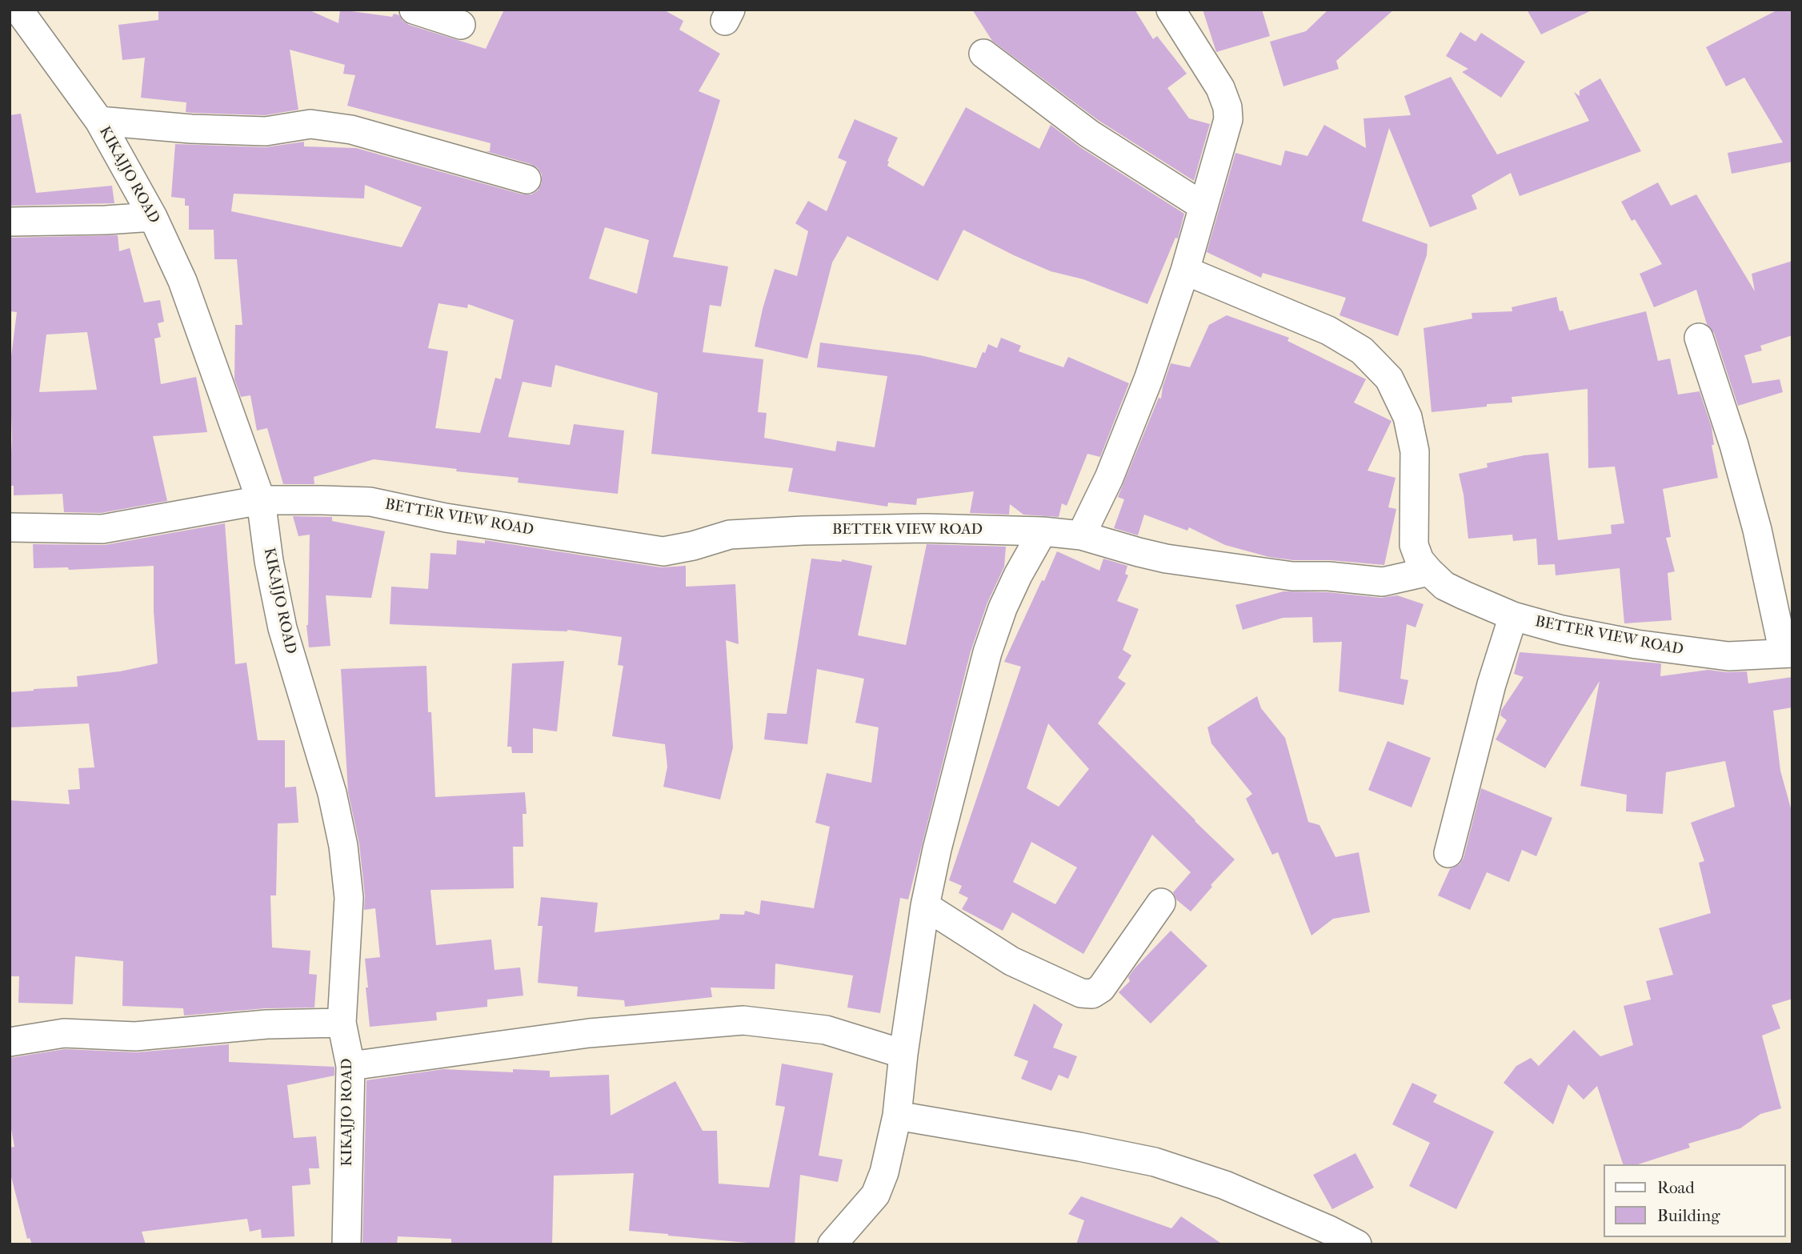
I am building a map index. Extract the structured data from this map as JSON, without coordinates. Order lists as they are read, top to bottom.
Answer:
{
  "streets": {
    "street": ["KIKAJJO ROAD", "BETTER VIEW ROAD"]
  },
  "crossings": [
    ["KIKAJJO ROAD", "BETTER VIEW ROAD"]
  ],
  "legend": ["Road", "Building"]
}
